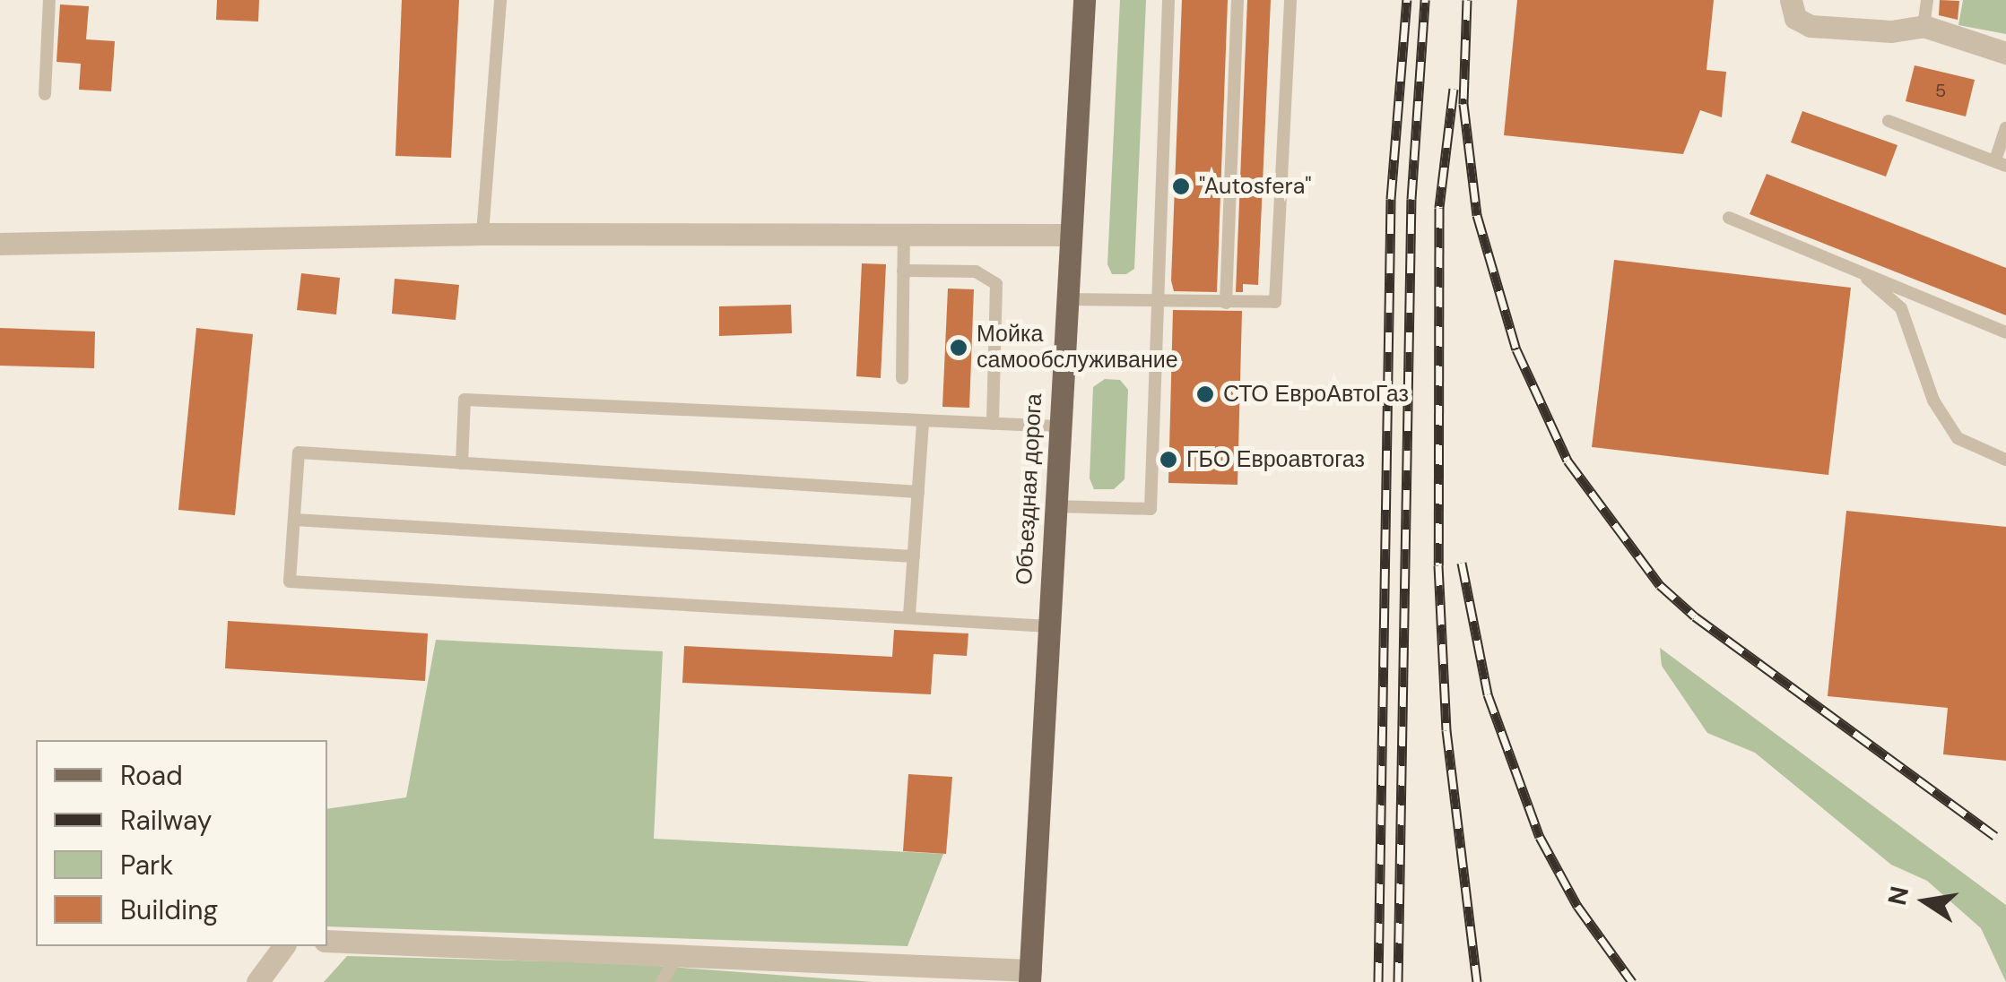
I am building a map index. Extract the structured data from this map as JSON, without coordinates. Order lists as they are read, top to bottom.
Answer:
{
  "streets": {
    "main road": ["Объездная дорога"]
  },
  "places": [
    "\"Autosfera\"",
    "Мойка самообслуживание",
    "СТО ЕвроАвтоГаз",
    "ГБО Евроавтогаз"
  ],
  "house_numbers": ["5"],
  "legend": [
    "Road",
    "Railway",
    "Park",
    "Building"
  ],
  "north": "left"
}
